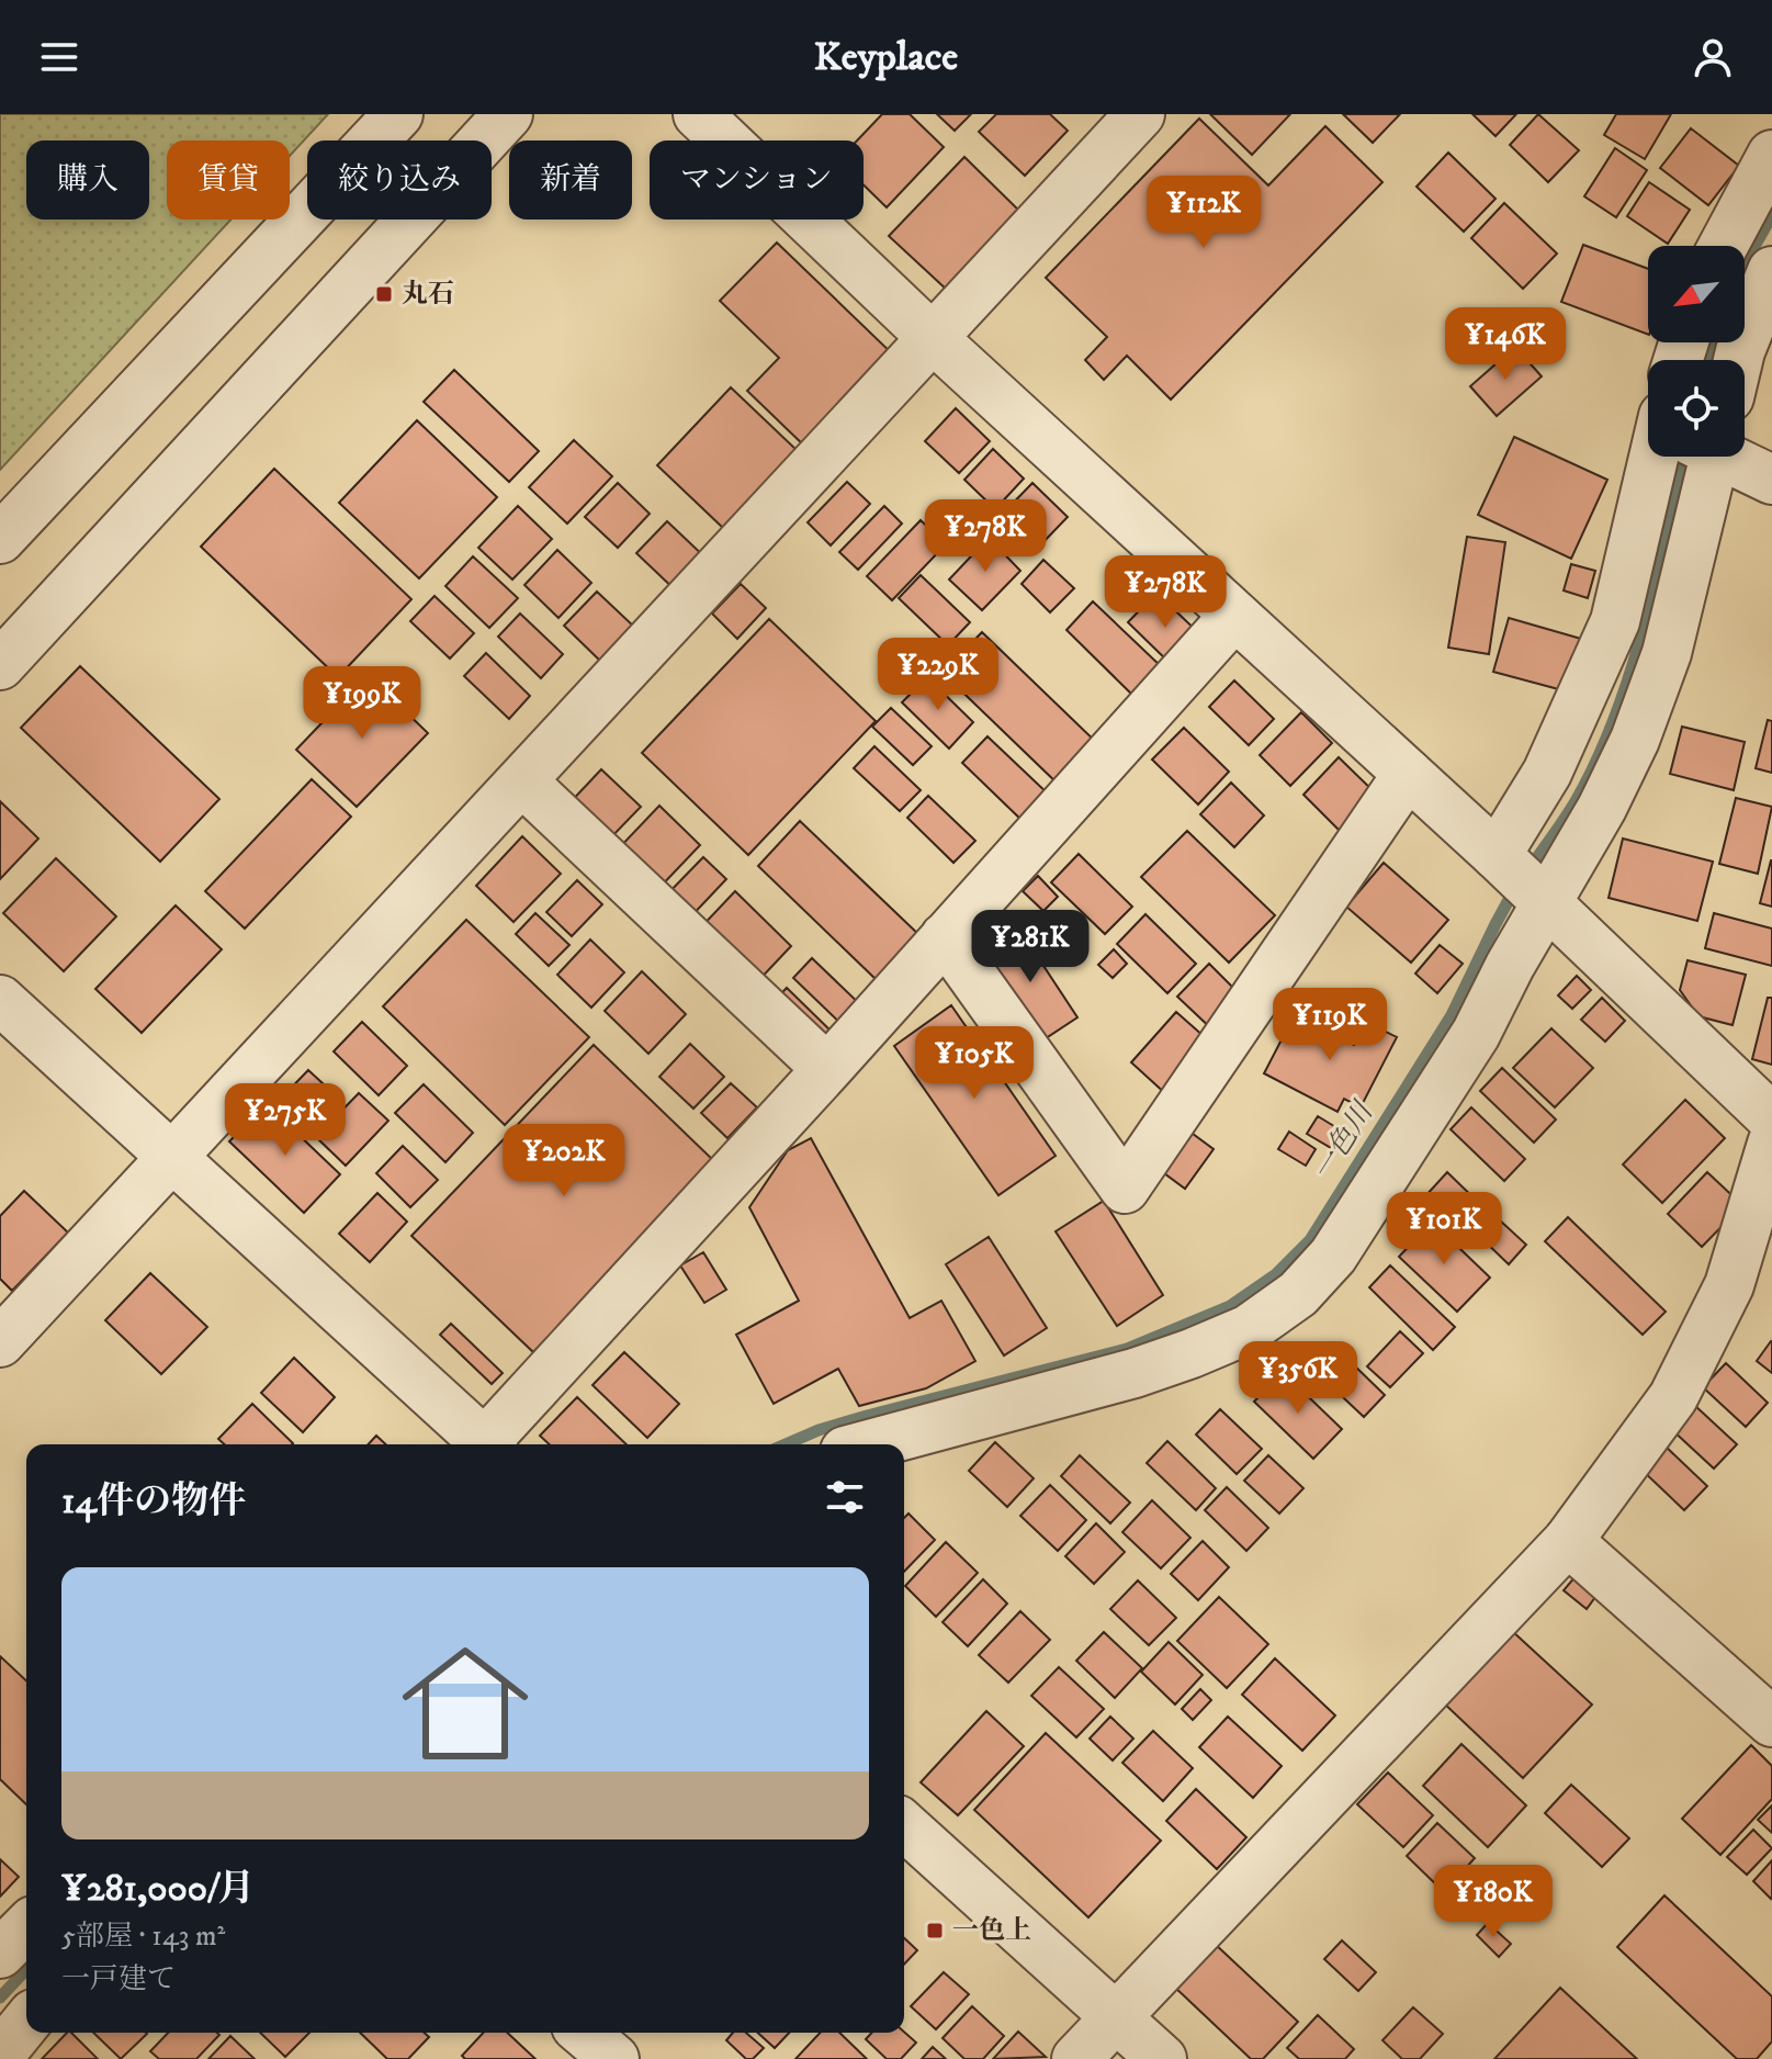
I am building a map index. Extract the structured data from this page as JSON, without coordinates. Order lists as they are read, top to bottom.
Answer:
{
  "water": ["一色川"],
  "places": {
    "transit": ["丸石", "一色上"]
  },
  "north": "bottom left",
  "page": {
    "header": "Keyplace",
    "chip": [
      "購入",
      "賃貸",
      "絞り込み",
      "新着",
      "マンション"
    ],
    "price": [
      "¥112K",
      "¥146K",
      "¥278K",
      "¥278K",
      "¥229K",
      "¥199K",
      "¥281K",
      "¥119K",
      "¥105K",
      "¥275K",
      "¥202K",
      "¥101K",
      "¥356K",
      "¥180K"
    ],
    "heading": "14件の物件",
    "list": [
      {
        "name": "¥281,000/月",
        "note": "5部屋 · 143 m² · 一戸建て"
      }
    ]
  }
}
